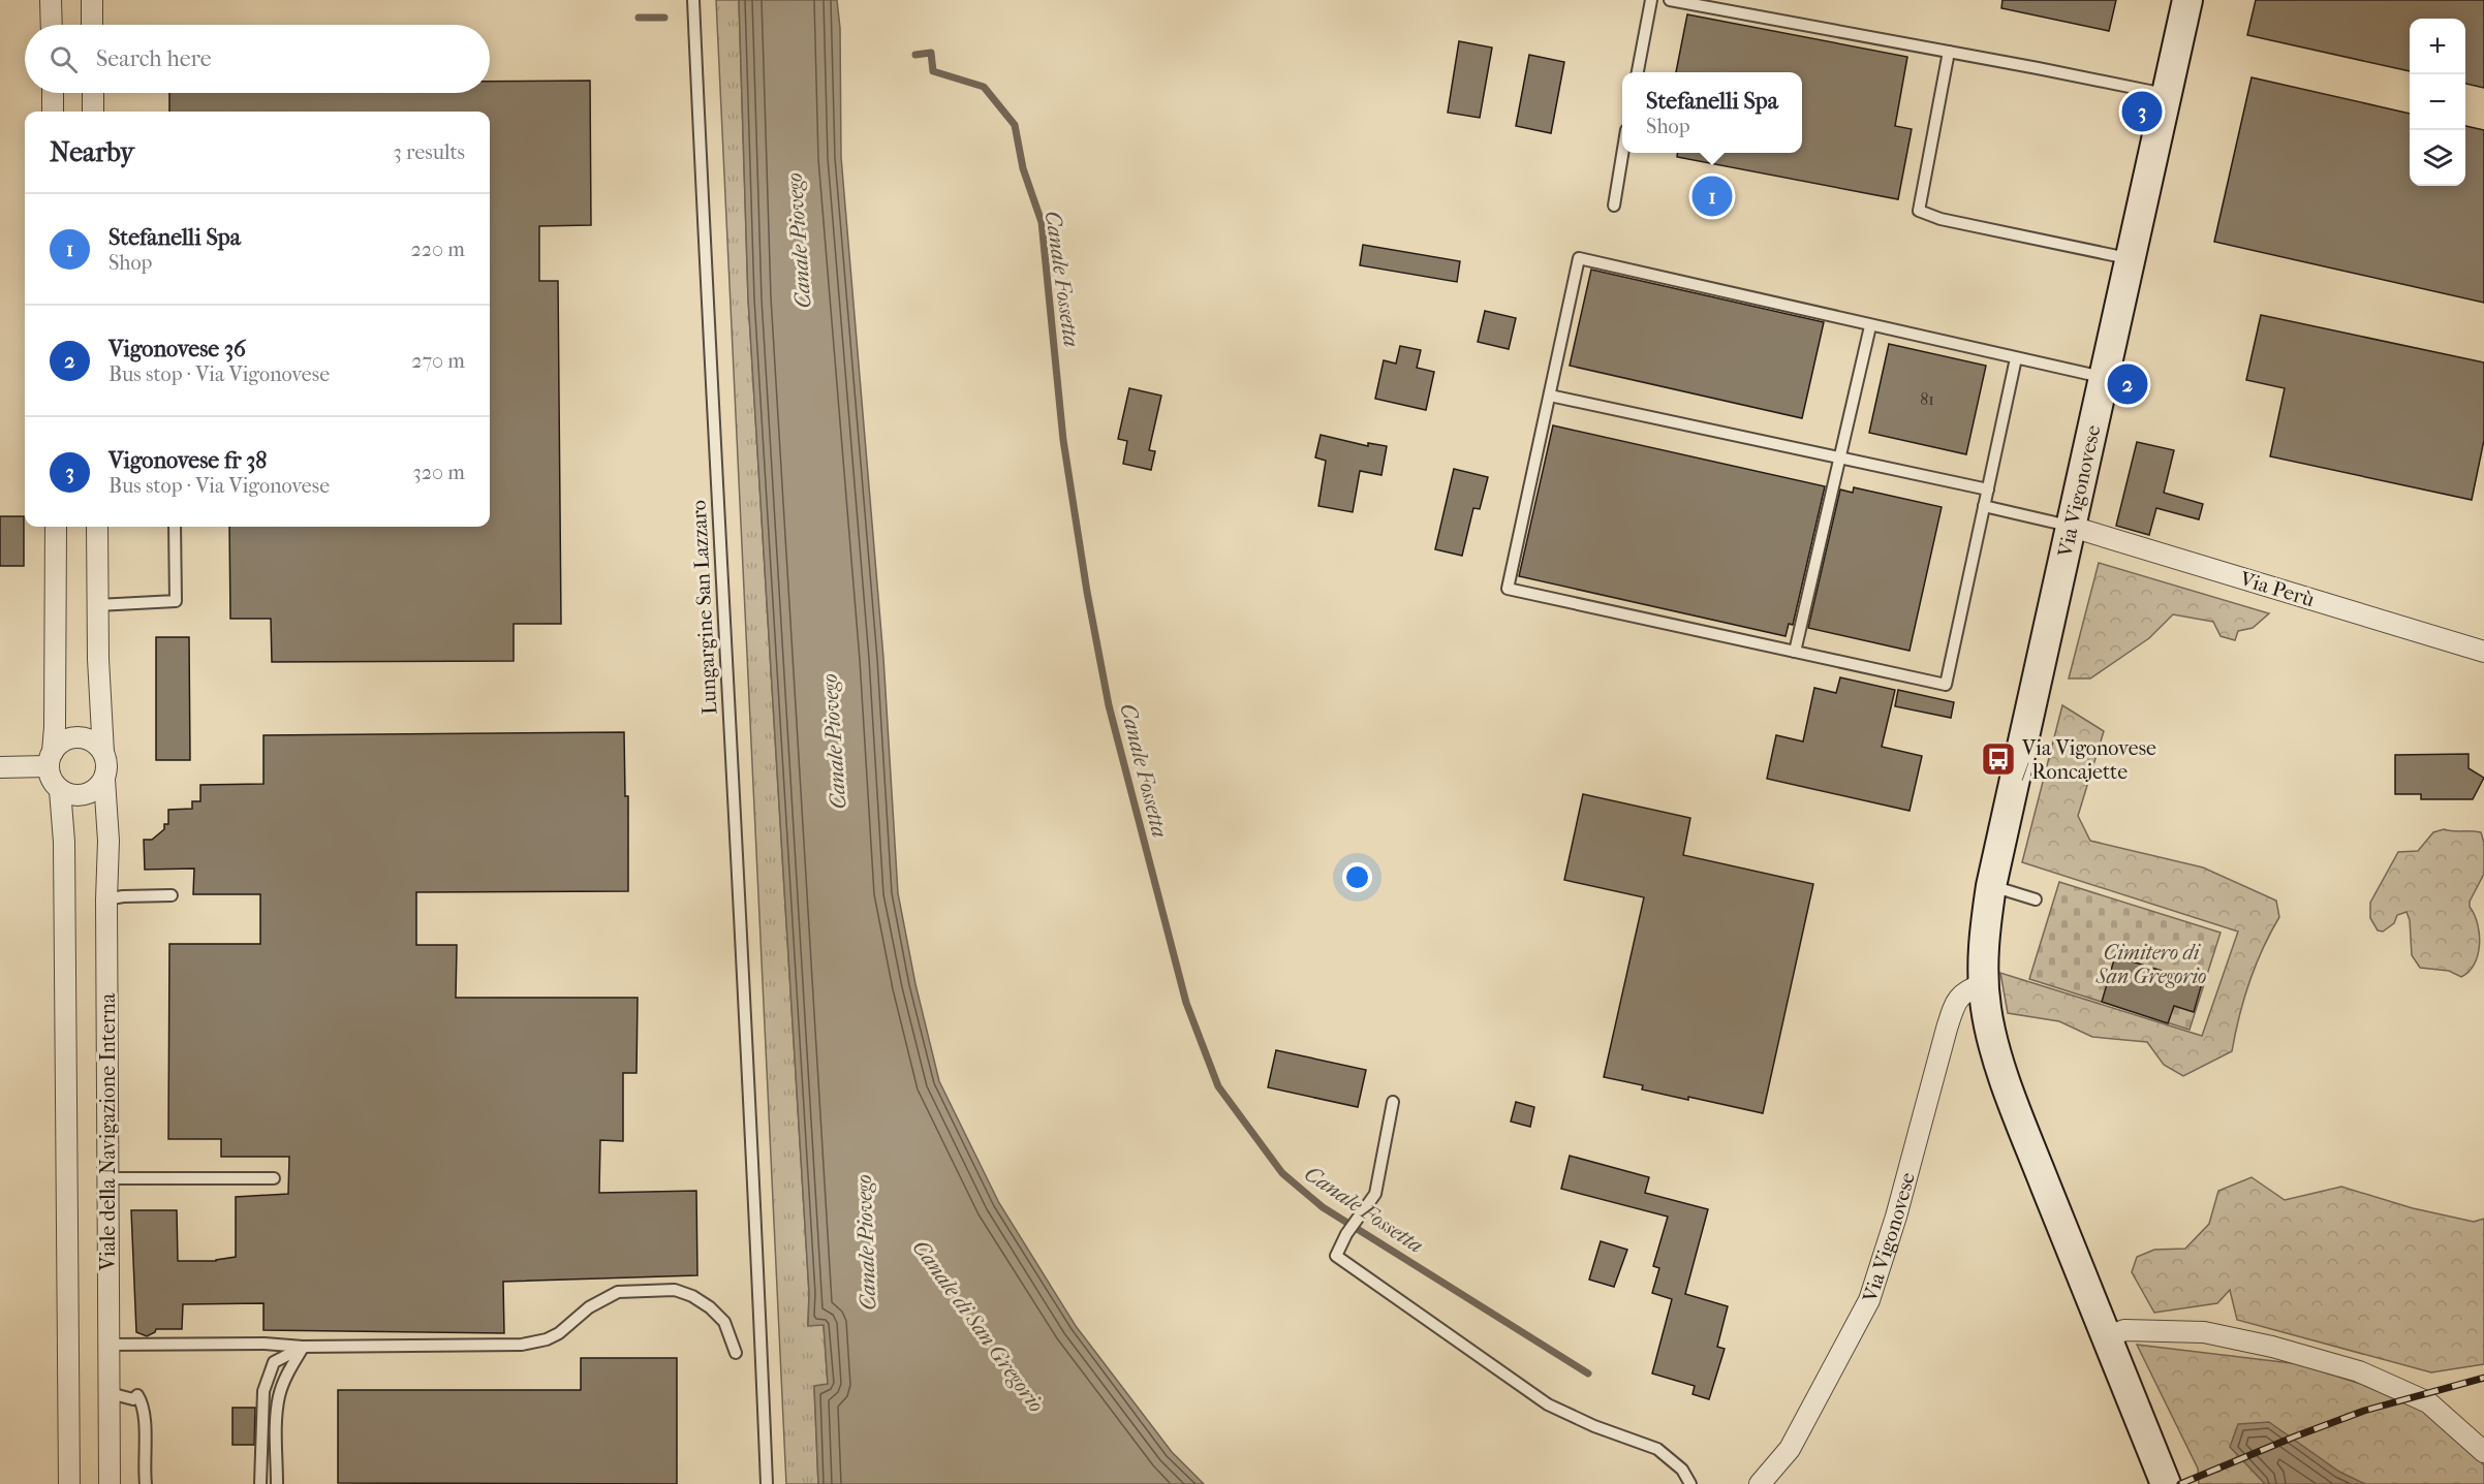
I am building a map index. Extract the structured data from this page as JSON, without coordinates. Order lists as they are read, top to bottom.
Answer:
{
  "streets": {
    "main road": ["Via Vigonovese"],
    "street": ["Via Perù", "Viale della Navigazione Interna"],
    "lane": ["Lungargine San Lazzaro"]
  },
  "crossings": [
    ["Via Vigonovese", "Via Perù"]
  ],
  "water": ["Canale Piovego", "Canale Fossetta", "Canale di San Gregorio"],
  "parks": ["Cimitero di San Gregorio"],
  "places": {
    "bus stop": ["Via Vigonovese / Roncajette"]
  },
  "house_numbers": ["81"],
  "page": {
    "map_buttons": ["+", "−"],
    "search": "Search here",
    "popup": ["Stefanelli Spa", "Shop"],
    "pins": ["3", "1", "2"],
    "heading": ["Nearby", "3 results"],
    "list": [
      {
        "mark": "1",
        "name": "Stefanelli Spa",
        "note": "Shop",
        "value": "220 m"
      },
      {
        "mark": "2",
        "name": "Vigonovese 36",
        "note": "Bus stop · Via Vigonovese",
        "value": "270 m"
      },
      {
        "mark": "3",
        "name": "Vigonovese fr 38",
        "note": "Bus stop · Via Vigonovese",
        "value": "320 m"
      }
    ]
  }
}
